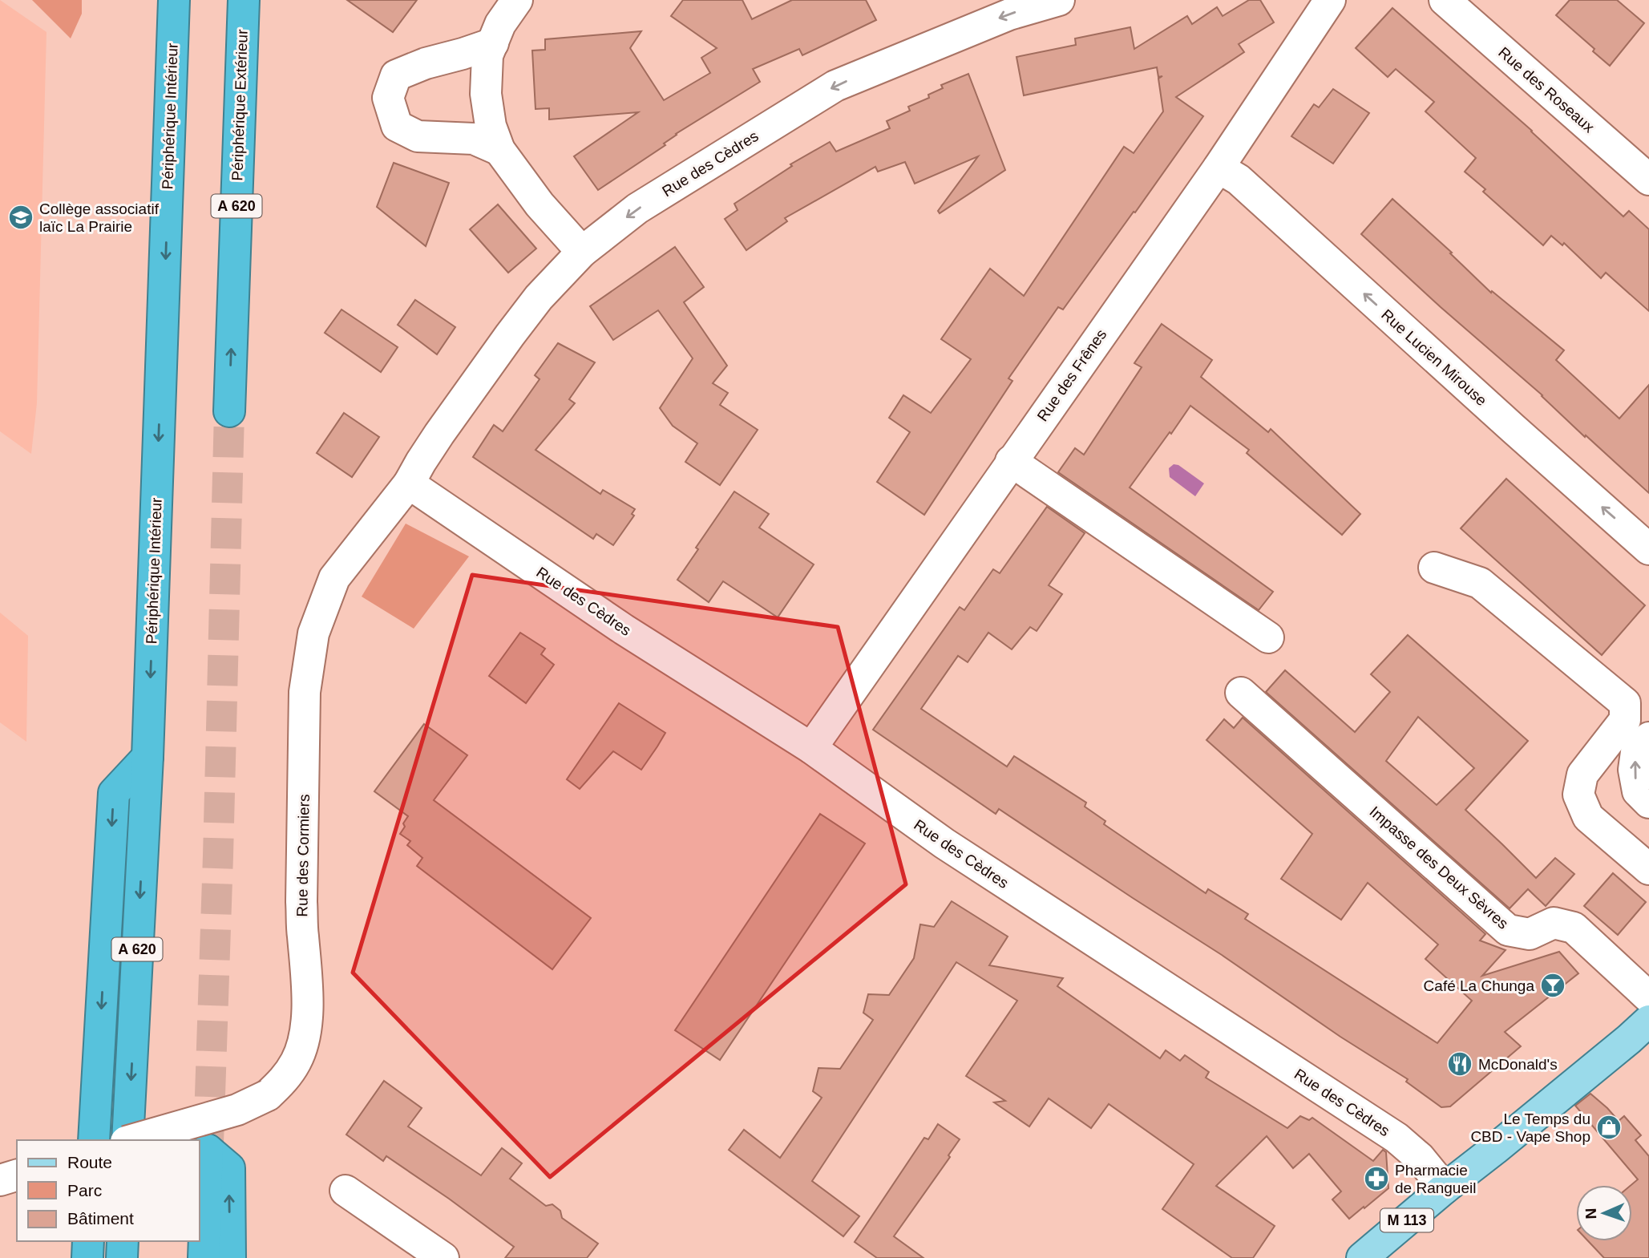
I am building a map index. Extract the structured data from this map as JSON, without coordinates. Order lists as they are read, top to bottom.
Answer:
{
  "streets": {
    "highway": ["Périphérique Extérieur", "Périphérique Intérieur", "A 620"],
    "main road": ["M 113"],
    "street": [
      "Rue des Roseaux",
      "Rue des Cèdres",
      "Rue Lucien Mirouse",
      "Rue des Frênes",
      "Rue des Cormiers",
      "Impasse des Deux Sèvres"
    ]
  },
  "crossings": [
    ["Rue des Cèdres", "Rue des Frênes"],
    ["Rue des Cèdres", "Rue des Cormiers"],
    ["Rue des Cèdres", "M 113"],
    ["Rue Lucien Mirouse", "Rue des Frênes"]
  ],
  "one_way": ["Périphérique Extérieur", "Rue Lucien Mirouse"],
  "places": {
    "school or university": ["Collège associatif laïc La Prairie"],
    "bar": ["Café La Chunga"],
    "restaurant": ["McDonald's"],
    "shop": ["Le Temps du CBD - Vape Shop"],
    "pharmacy": ["Pharmacie de Rangueil"]
  },
  "legend": ["Route", "Parc", "Bâtiment"],
  "north": "left"
}
